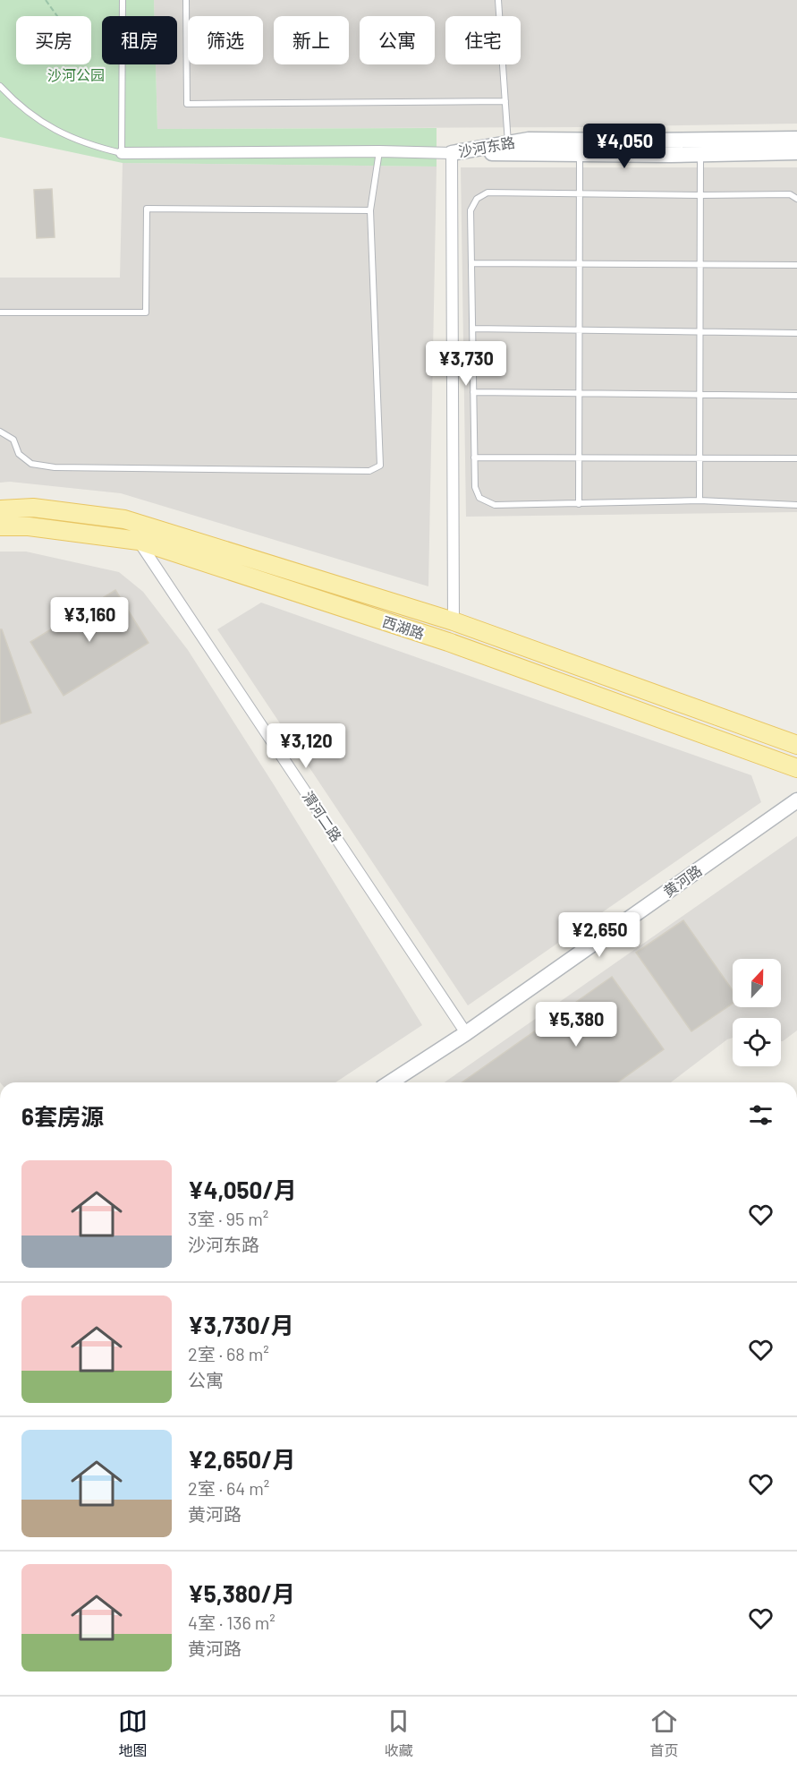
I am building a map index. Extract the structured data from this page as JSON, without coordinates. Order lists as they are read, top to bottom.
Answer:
{
  "streets": {
    "main road": ["沙河东路", "西湖路", "黄河路"],
    "street": ["渭河二路"]
  },
  "crossings": [
    ["西湖路", "渭河二路"],
    ["渭河二路", "黄河路"]
  ],
  "parks": ["沙河公园"],
  "north": "top",
  "page": {
    "chip": [
      "买房",
      "租房",
      "筛选",
      "新上",
      "公寓",
      "住宅"
    ],
    "price": [
      "¥4,050",
      "¥3,730",
      "¥3,160",
      "¥3,120",
      "¥2,650",
      "¥5,380"
    ],
    "heading": "6套房源",
    "list": [
      {
        "name": "¥4,050/月",
        "note": "3室 · 95 m² · 沙河东路"
      },
      {
        "name": "¥3,730/月",
        "note": "2室 · 68 m² · 公寓"
      },
      {
        "name": "¥2,650/月",
        "note": "2室 · 64 m² · 黄河路"
      },
      {
        "name": "¥5,380/月",
        "note": "4室 · 136 m² · 黄河路"
      }
    ],
    "tabs": ["地图", "收藏", "首页"]
  }
}
